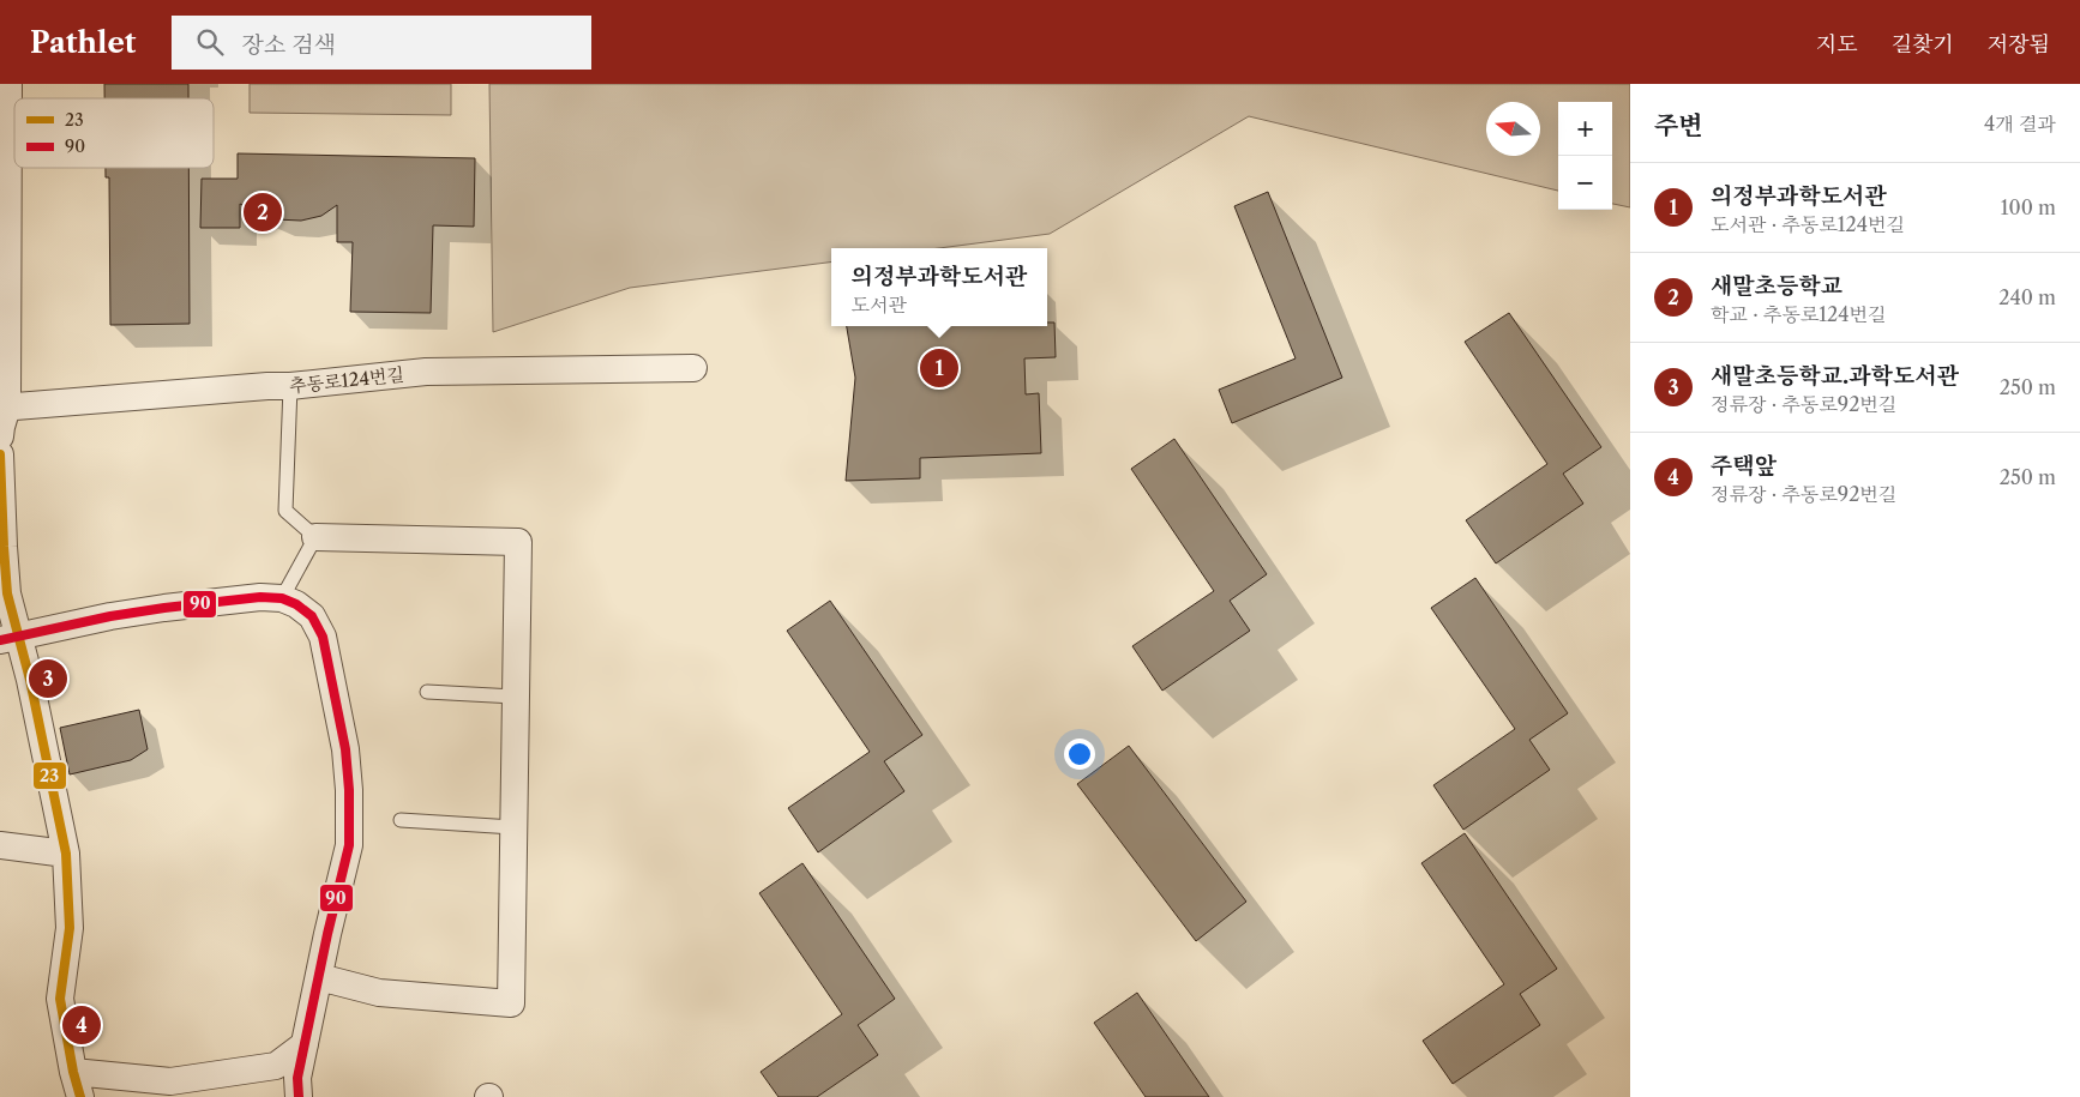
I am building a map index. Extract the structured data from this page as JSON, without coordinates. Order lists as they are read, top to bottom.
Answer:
{
  "streets": {
    "street": ["추동로124번길"]
  },
  "lines": ["transit line 23", "transit line 90"],
  "legend": ["23", "90"],
  "north": "left",
  "page": {
    "header": "Pathlet",
    "search": "장소 검색",
    "nav": ["지도", "길찾기", "저장됨"],
    "heading": ["주변", "4개 결과"],
    "map_buttons": ["+", "−"],
    "list": [
      {
        "mark": "1",
        "name": "의정부과학도서관",
        "note": "도서관 · 추동로124번길",
        "value": "100 m"
      },
      {
        "mark": "2",
        "name": "새말초등학교",
        "note": "학교 · 추동로124번길",
        "value": "240 m"
      },
      {
        "mark": "3",
        "name": "새말초등학교.과학도서관",
        "note": "정류장 · 추동로92번길",
        "value": "250 m"
      },
      {
        "mark": "4",
        "name": "주택앞",
        "note": "정류장 · 추동로92번길",
        "value": "250 m"
      }
    ],
    "pins": [
      "2",
      "1",
      "3",
      "4"
    ],
    "popup": ["의정부과학도서관", "도서관"]
  }
}
